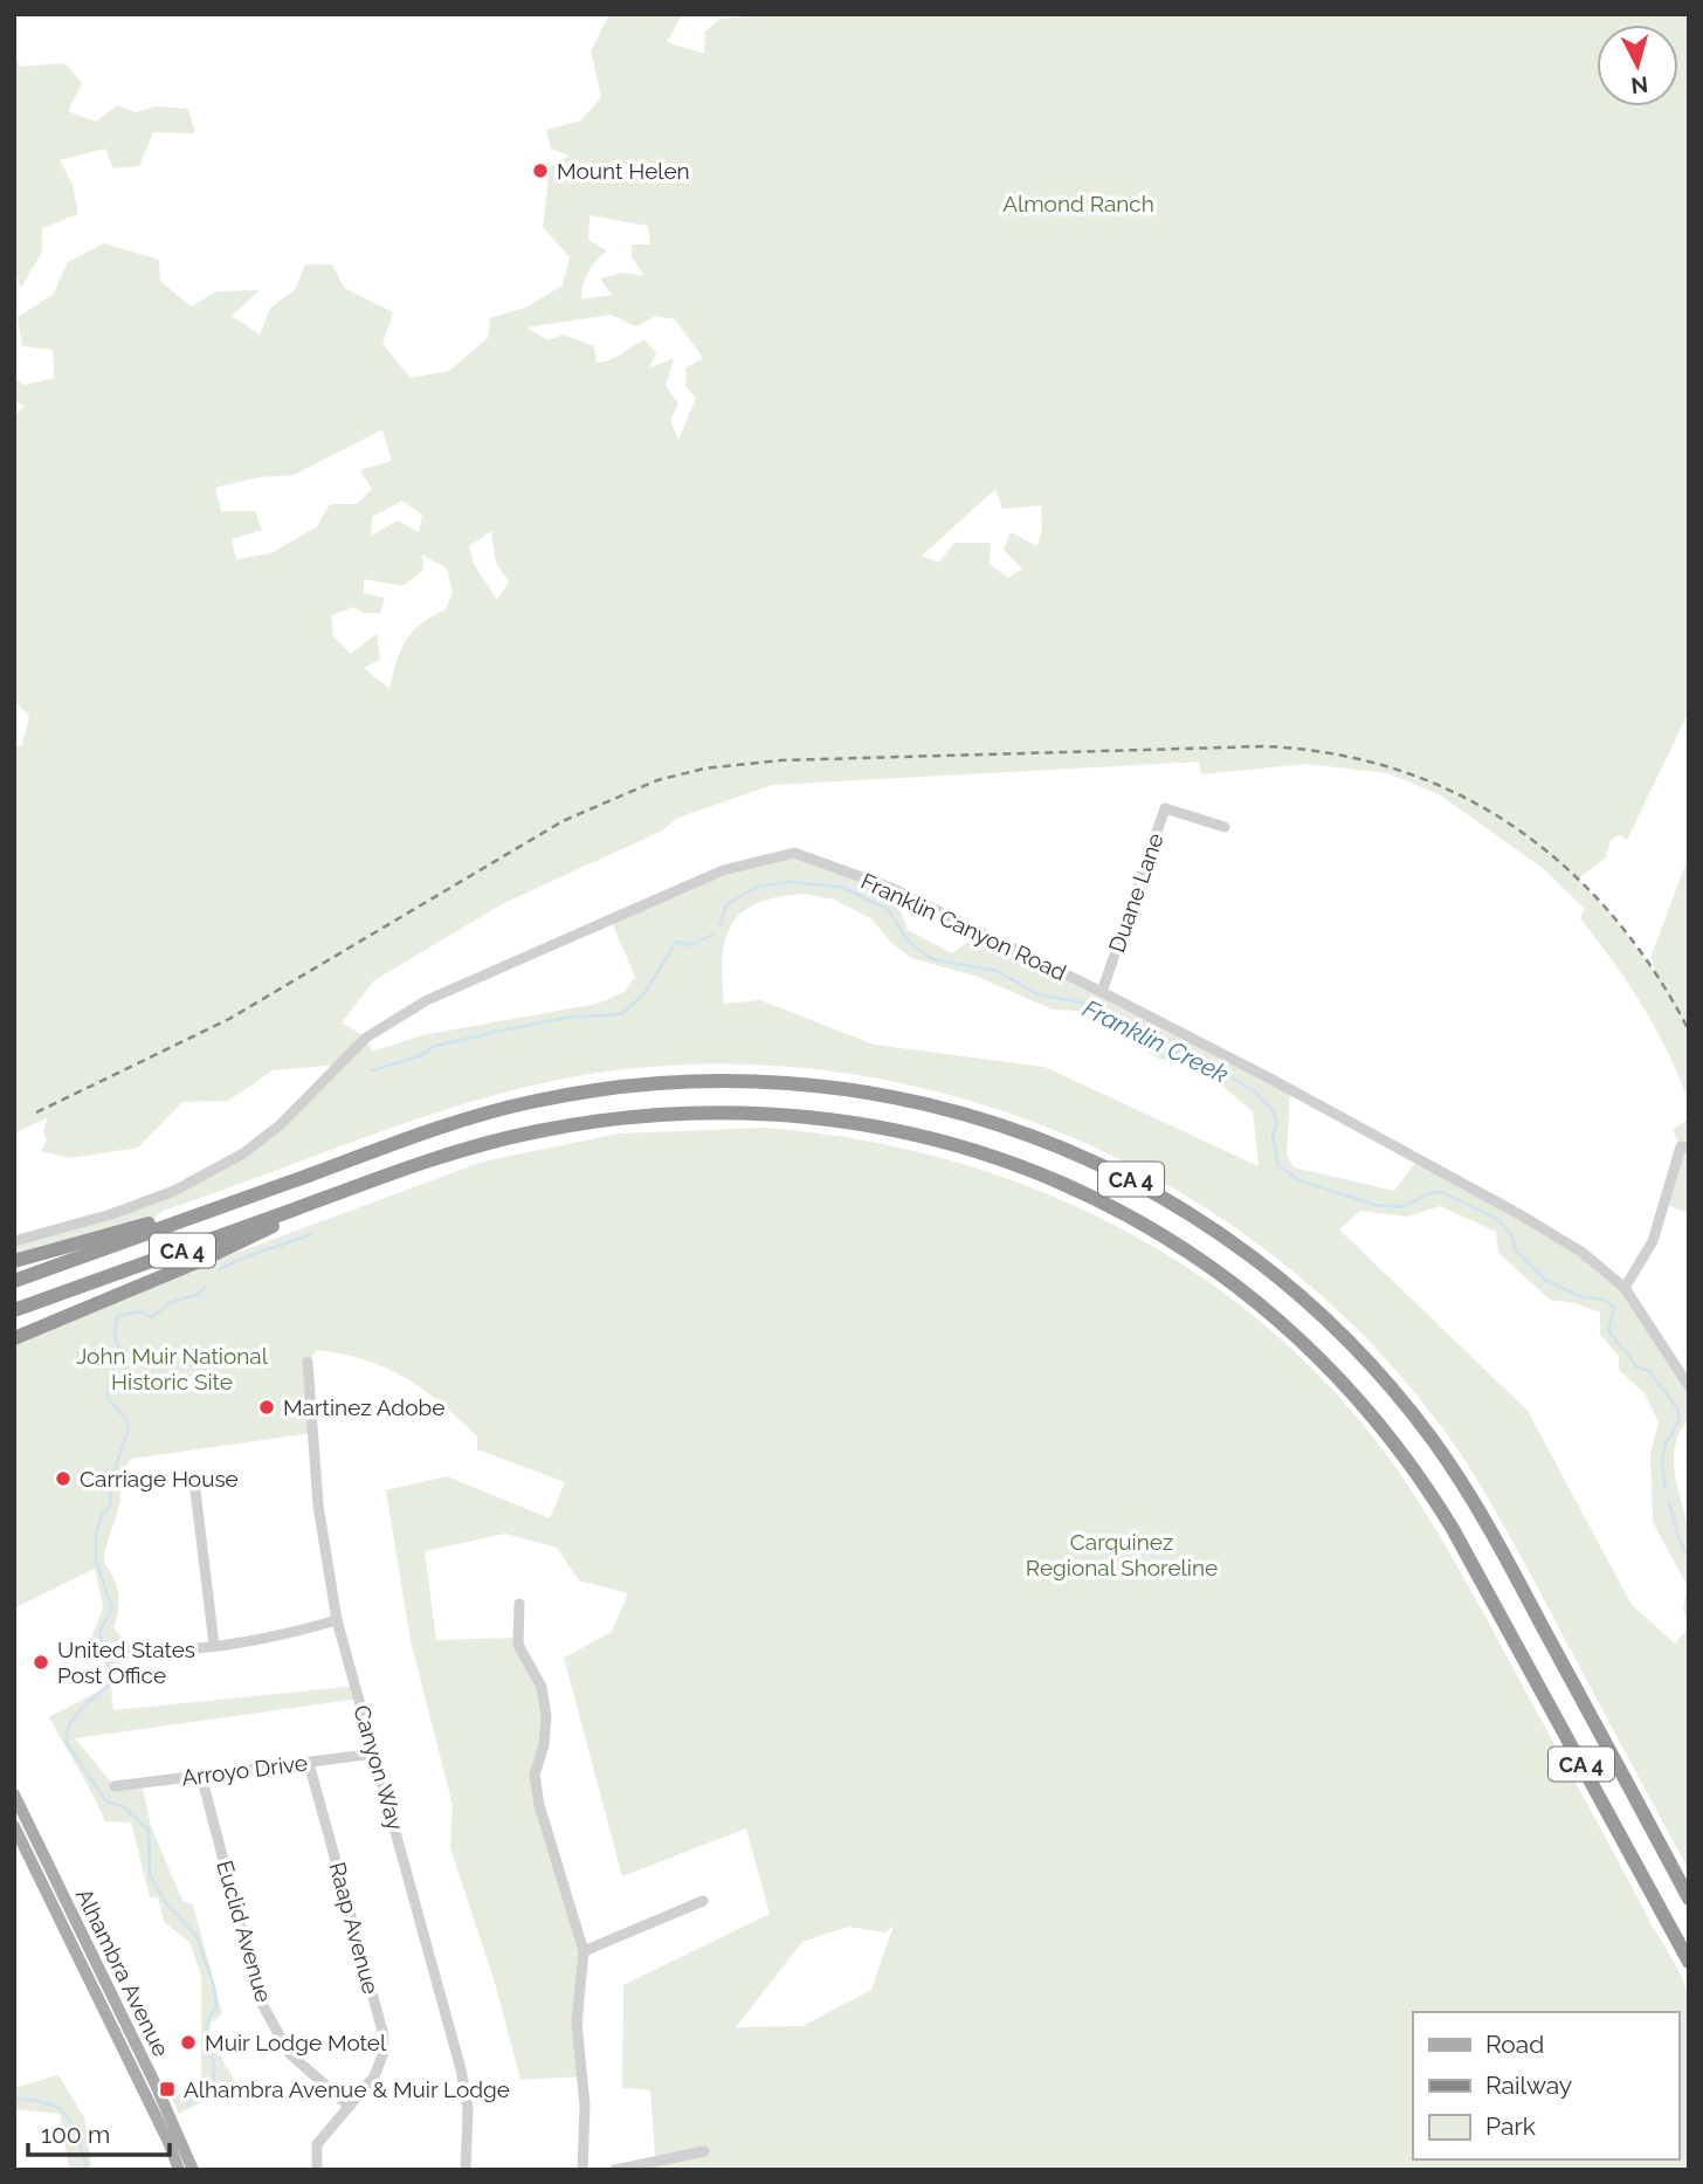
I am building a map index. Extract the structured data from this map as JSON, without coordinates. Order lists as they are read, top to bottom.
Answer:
{
  "streets": {
    "highway": ["CA 4"],
    "main road": ["Alhambra Avenue"],
    "street": [
      "Duane Lane",
      "Franklin Canyon Road",
      "Canyon Way",
      "Arroyo Drive",
      "Raap Avenue",
      "Euclid Avenue"
    ]
  },
  "crossings": [
    ["Duane Lane", "Franklin Canyon Road"],
    ["Canyon Way", "Arroyo Drive"],
    ["Arroyo Drive", "Raap Avenue"],
    ["Arroyo Drive", "Euclid Avenue"],
    ["Raap Avenue", "Euclid Avenue"]
  ],
  "water": ["Franklin Creek"],
  "parks": ["Almond Ranch", "John Muir National Historic Site", "Carquinez Regional Shoreline"],
  "places": {
    "other": [
      "Mount Helen",
      "Martinez Adobe",
      "Carriage House",
      "United States Post Office",
      "Muir Lodge Motel"
    ],
    "transit": ["Alhambra Avenue & Muir Lodge"]
  },
  "legend": ["Road", "Railway", "Park"],
  "scale_bar": "100 m",
  "north": "bottom"
}
